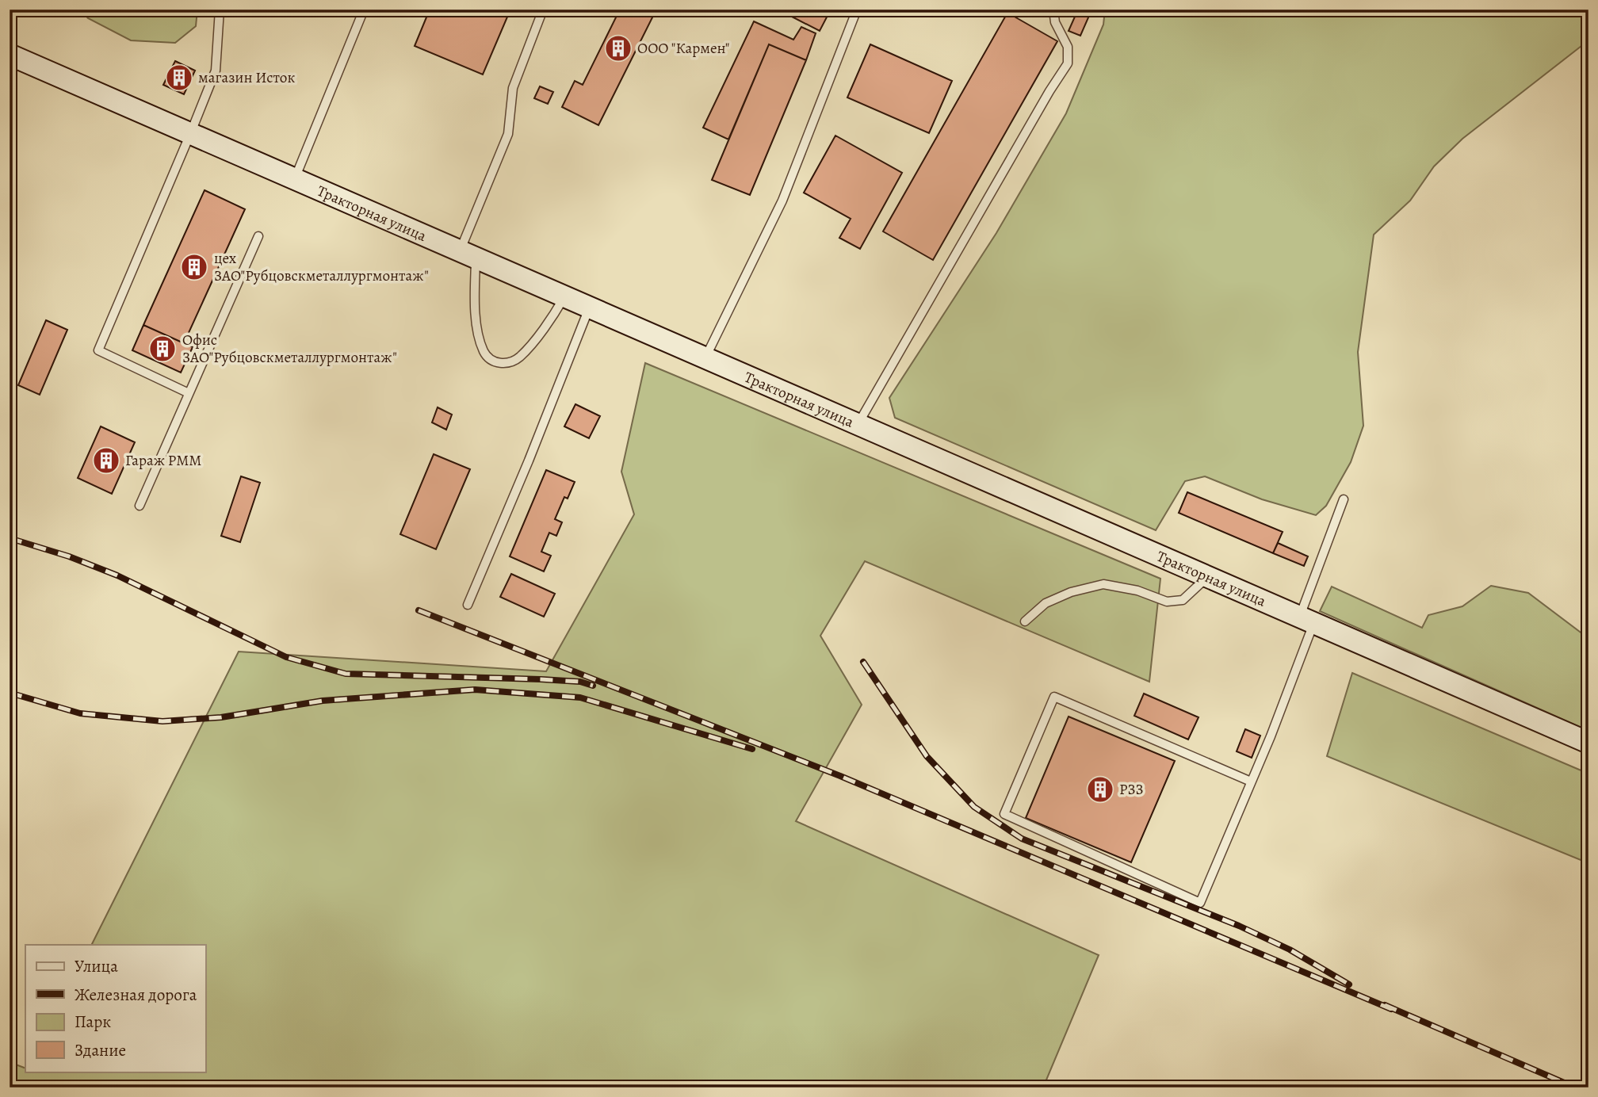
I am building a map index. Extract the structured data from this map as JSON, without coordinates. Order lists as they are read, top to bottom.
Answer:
{
  "streets": {
    "main road": ["Тракторная улица"]
  },
  "places": {
    "building": [
      "ООО \"Кармен\"",
      "магазин Исток",
      "цех ЗАО\"Рубцовскметаллургмонтаж\"",
      "Офис ЗАО\"Рубцовскметаллургмонтаж\"",
      "Гараж РММ",
      "РЗЗ"
    ]
  },
  "legend": [
    "Улица",
    "Железная дорога",
    "Парк",
    "Здание"
  ]
}
